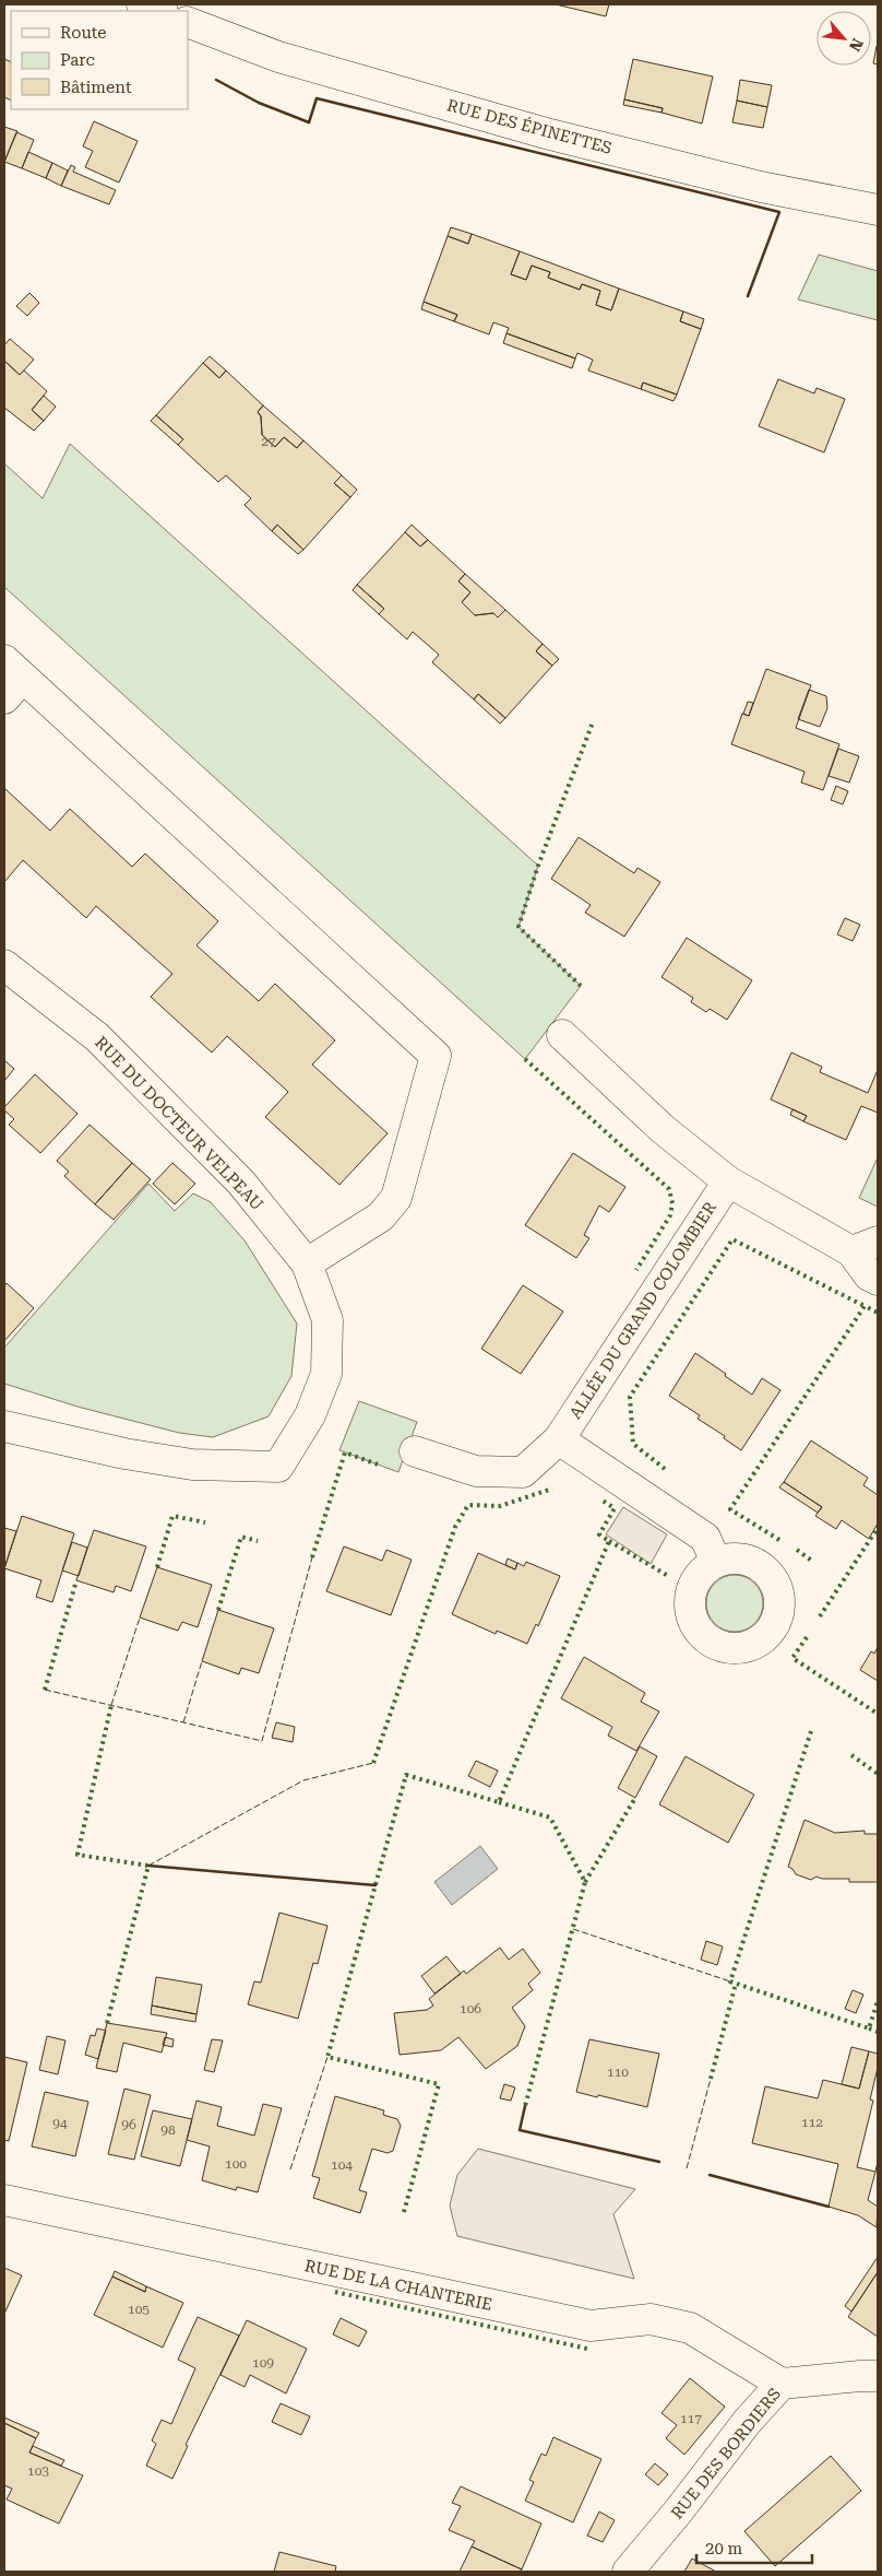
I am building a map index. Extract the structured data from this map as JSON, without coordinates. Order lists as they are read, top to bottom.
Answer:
{
  "streets": {
    "street": [
      "RUE DES ÉPINETTES",
      "RUE DU DOCTEUR VELPEAU",
      "ALLÉE DU GRAND COLOMBIER",
      "RUE DE LA CHANTERIE",
      "RUE DES BORDIERS"
    ]
  },
  "crossings": [
    ["RUE DE LA CHANTERIE", "RUE DES BORDIERS"]
  ],
  "house_numbers": [
    "27",
    "106",
    "110",
    "112",
    "94",
    "96",
    "98",
    "100",
    "104",
    "105",
    "109",
    "117",
    "103"
  ],
  "legend": ["Route", "Parc", "Bâtiment"],
  "scale_bar": "20 m",
  "north": "bottom right"
}
